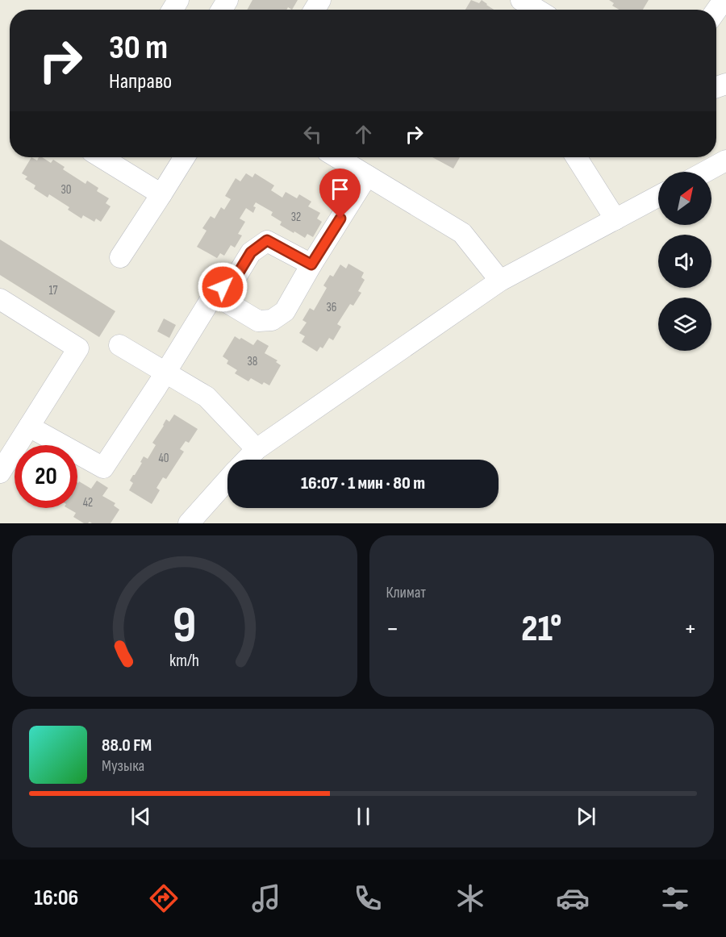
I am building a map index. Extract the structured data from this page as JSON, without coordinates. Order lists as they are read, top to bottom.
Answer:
{
  "house_numbers": [
    "30",
    "32",
    "17",
    "36",
    "38",
    "40",
    "42"
  ],
  "north": "top right",
  "page": {
    "turn": ["30 m", "Направо"],
    "limit": "20",
    "trip": "16:07 · 1 мин · 80 m",
    "tile": "Климат",
    "heat": ["−", "21°", "+"],
    "song": ["88.0 FM", "Музыка"],
    "tabs": "16:06",
    "gauge": ["9", "km/h"]
  }
}
